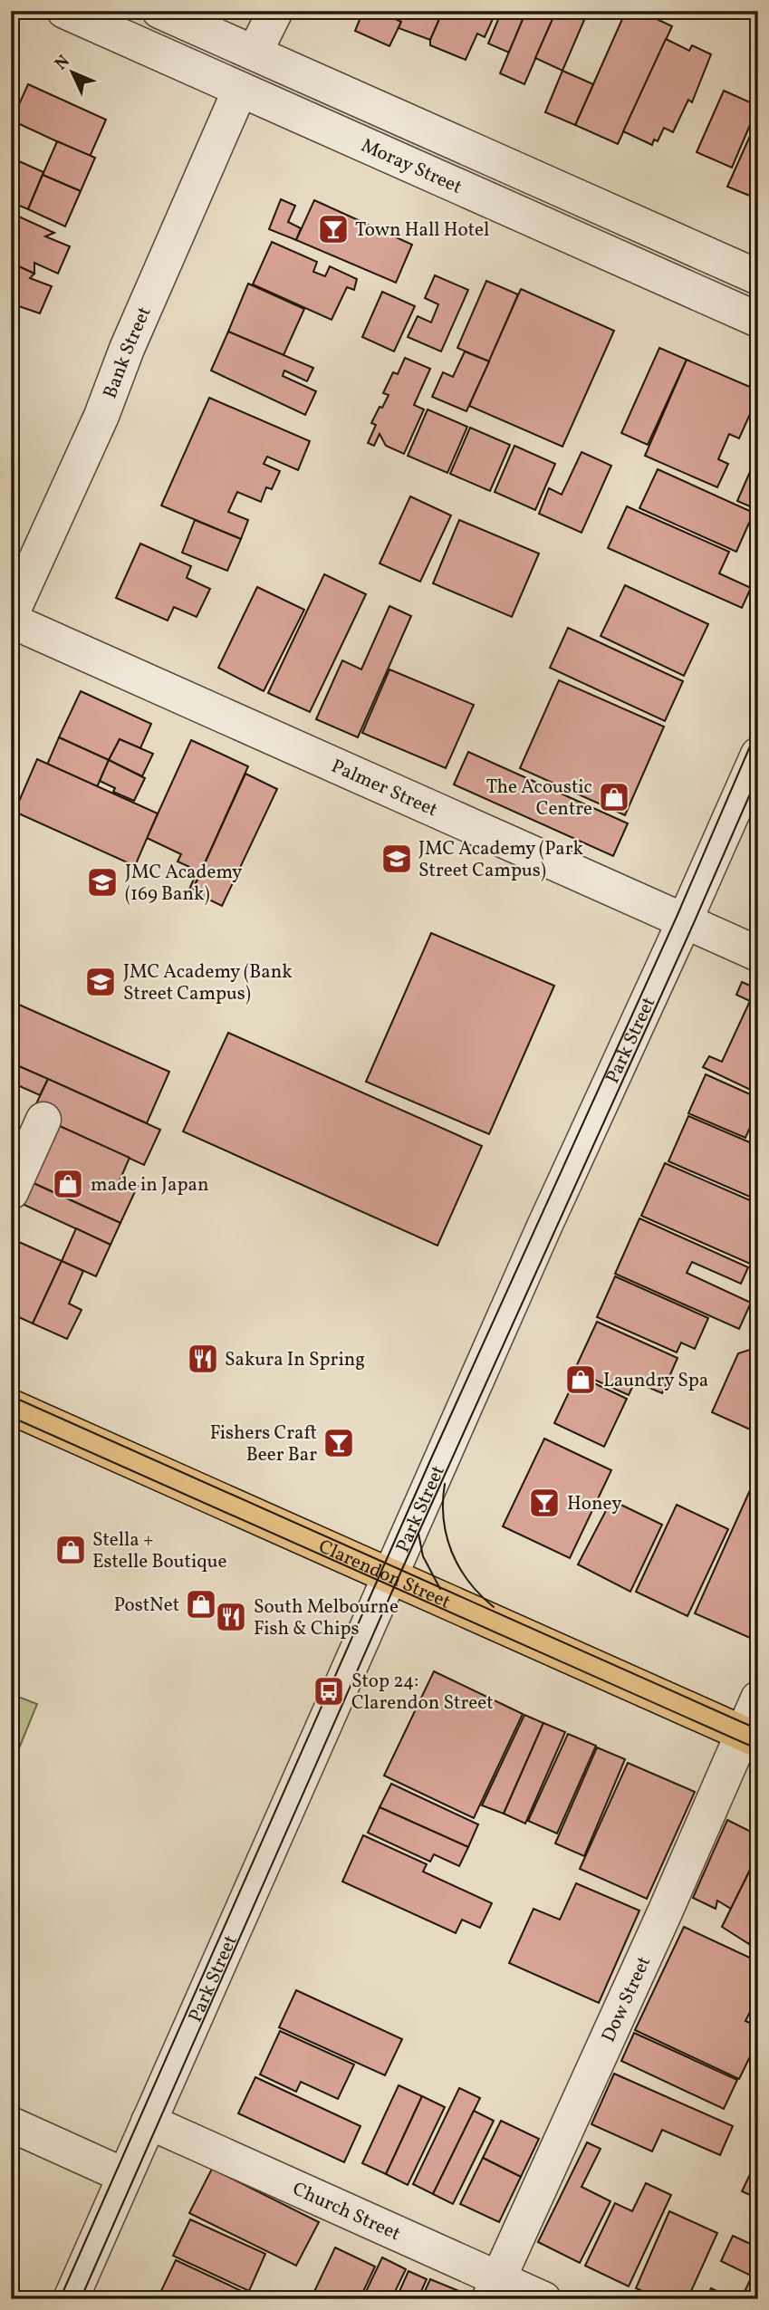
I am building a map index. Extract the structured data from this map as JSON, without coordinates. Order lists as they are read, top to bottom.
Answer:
{
  "streets": {
    "main road": ["Clarendon Street"],
    "street": [
      "Moray Street",
      "Bank Street",
      "Palmer Street",
      "Park Street",
      "Dow Street",
      "Church Street"
    ]
  },
  "crossings": [
    ["Moray Street", "Bank Street"],
    ["Bank Street", "Palmer Street"],
    ["Palmer Street", "Park Street"],
    ["Park Street", "Clarendon Street"],
    ["Park Street", "Church Street"],
    ["Clarendon Street", "Dow Street"],
    ["Dow Street", "Church Street"]
  ],
  "places": {
    "bar": ["Town Hall Hotel", "Fishers Craft Beer Bar", "Honey"],
    "shop": [
      "The Acoustic Centre",
      "made in Japan",
      "Laundry Spa",
      "Stella + Estelle Boutique",
      "PostNet"
    ],
    "school or university": ["JMC Academy (Park Street Campus)", "JMC Academy (169 Bank)", "JMC Academy (Bank Street Campus)"],
    "restaurant": ["Sakura In Spring", "South Melbourne Fish & Chips"],
    "bus stop": ["Stop 24: Clarendon Street"]
  },
  "north": "top left"
}
